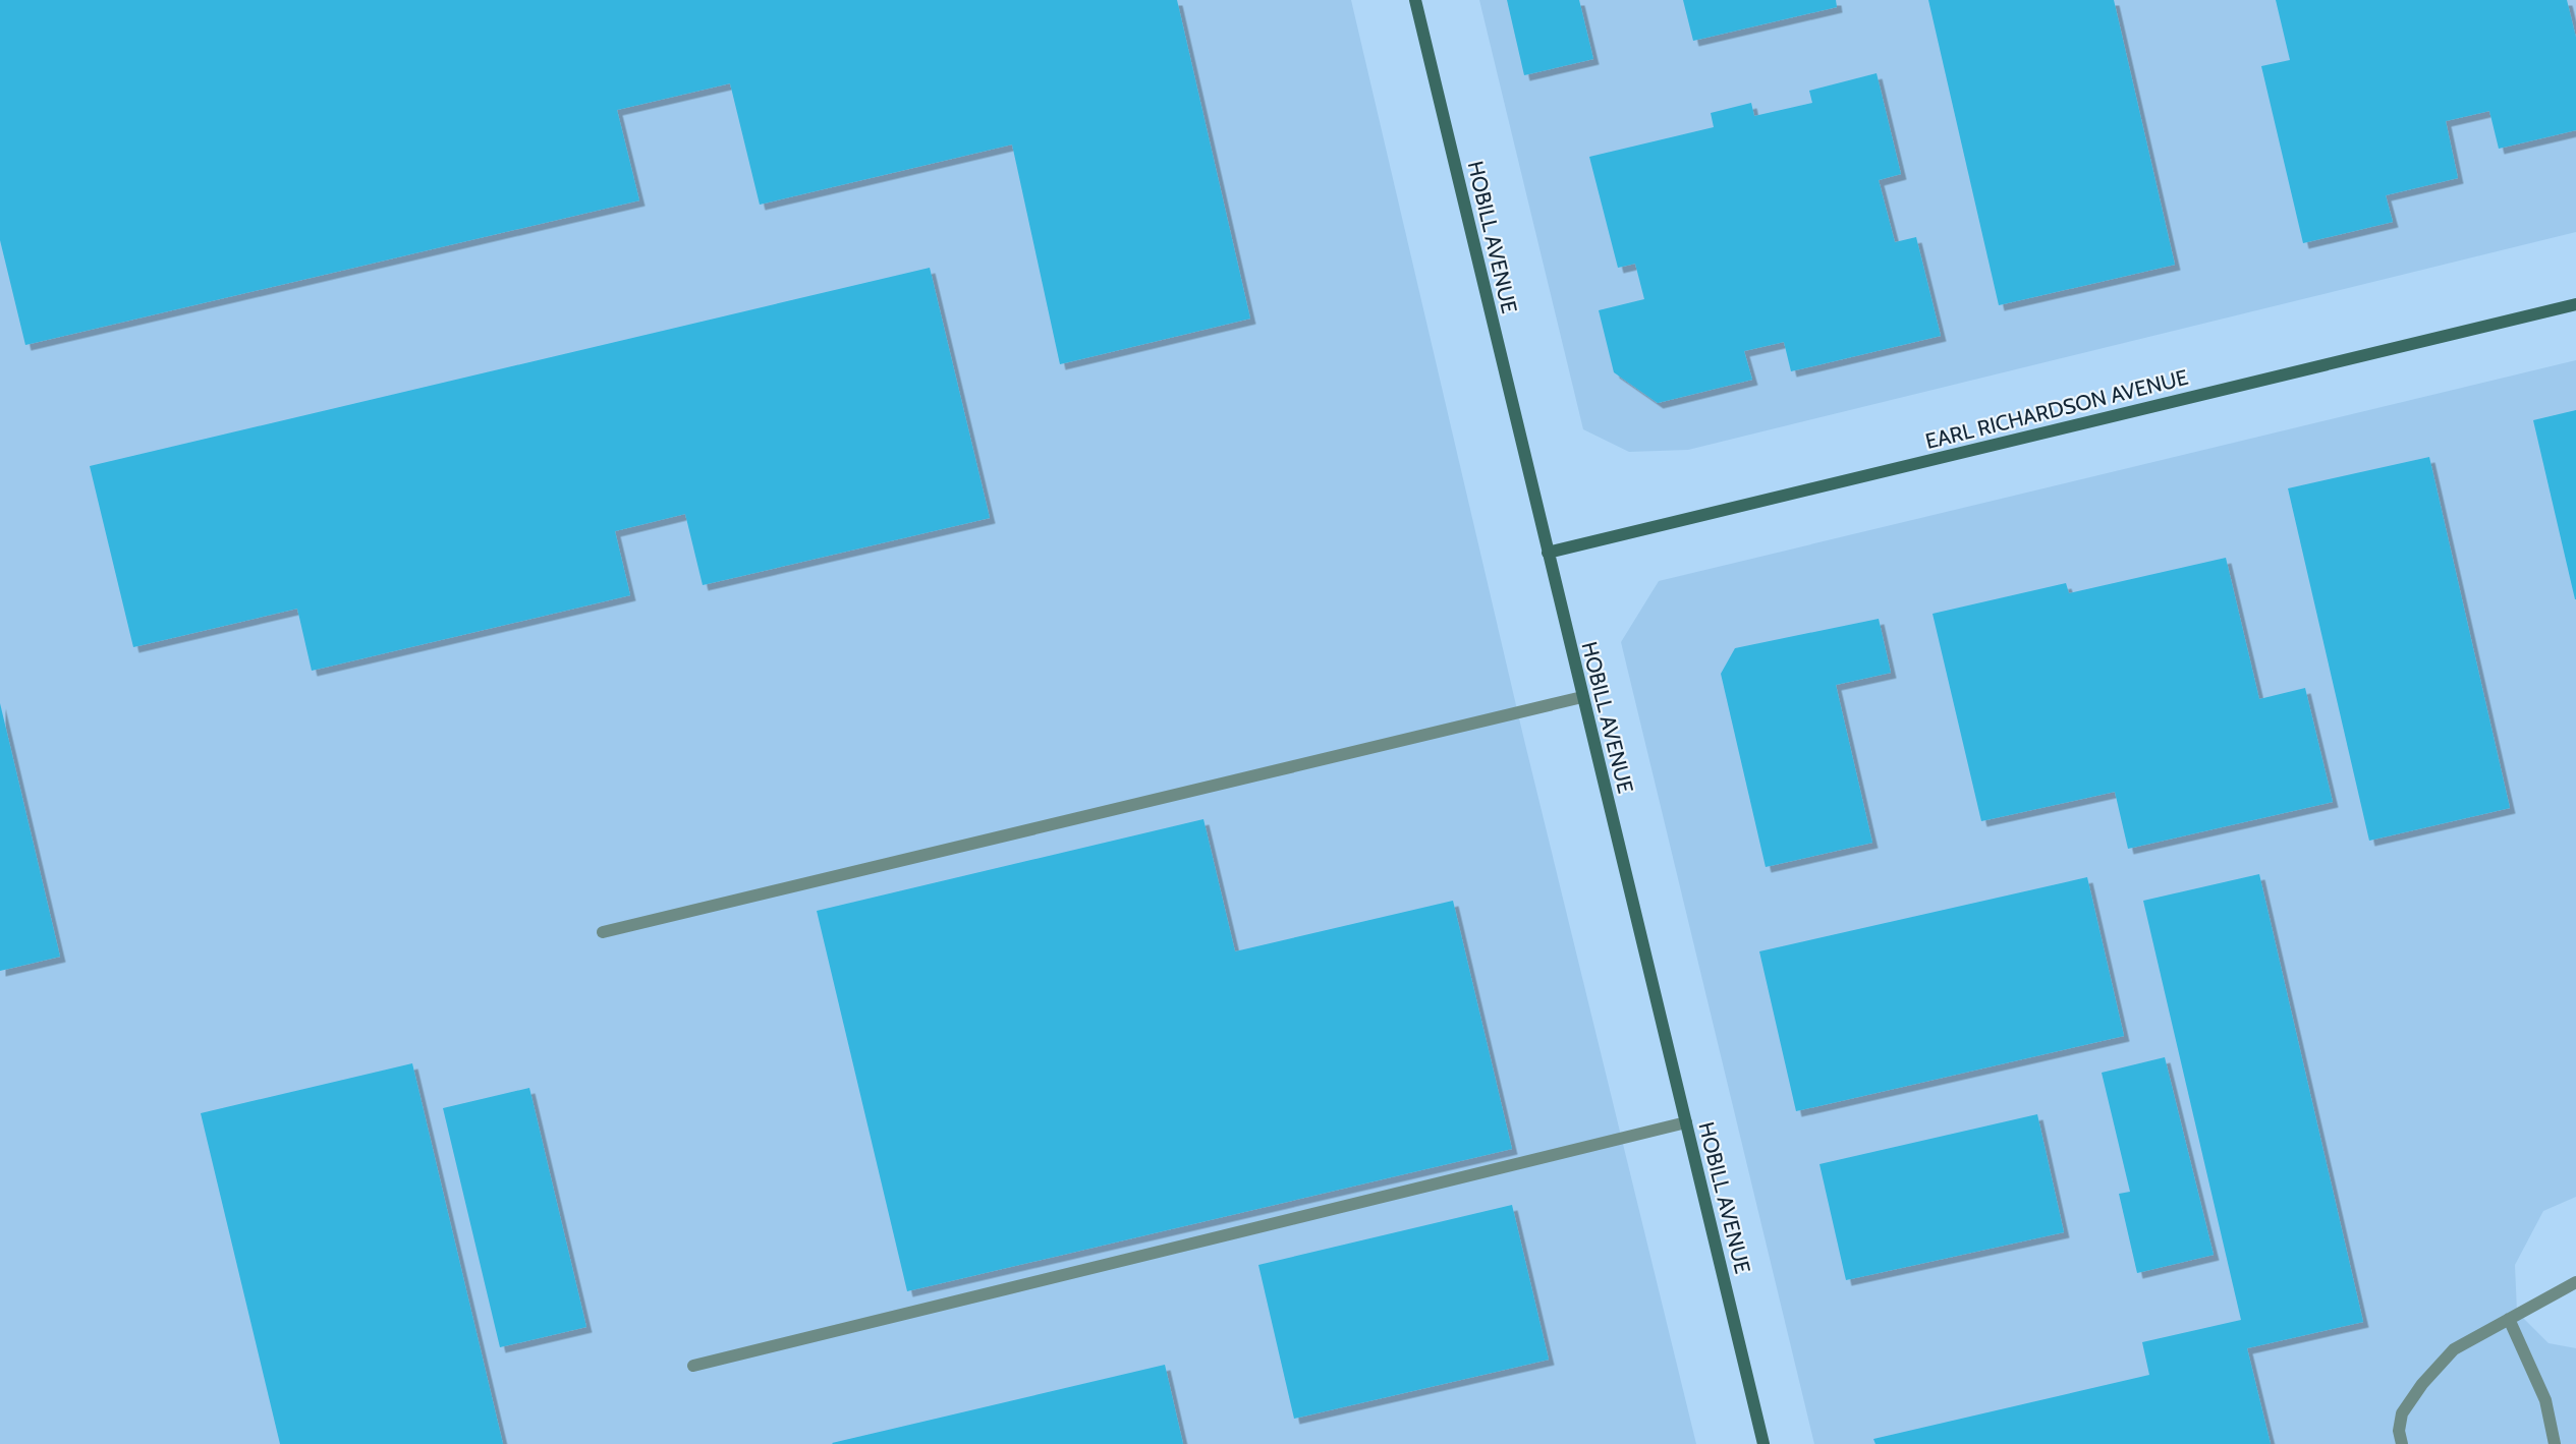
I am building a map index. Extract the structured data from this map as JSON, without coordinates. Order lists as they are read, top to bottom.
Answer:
{
  "streets": {
    "street": ["HOBILL AVENUE", "EARL RICHARDSON AVENUE"]
  },
  "crossings": [
    ["HOBILL AVENUE", "EARL RICHARDSON AVENUE"]
  ]
}
